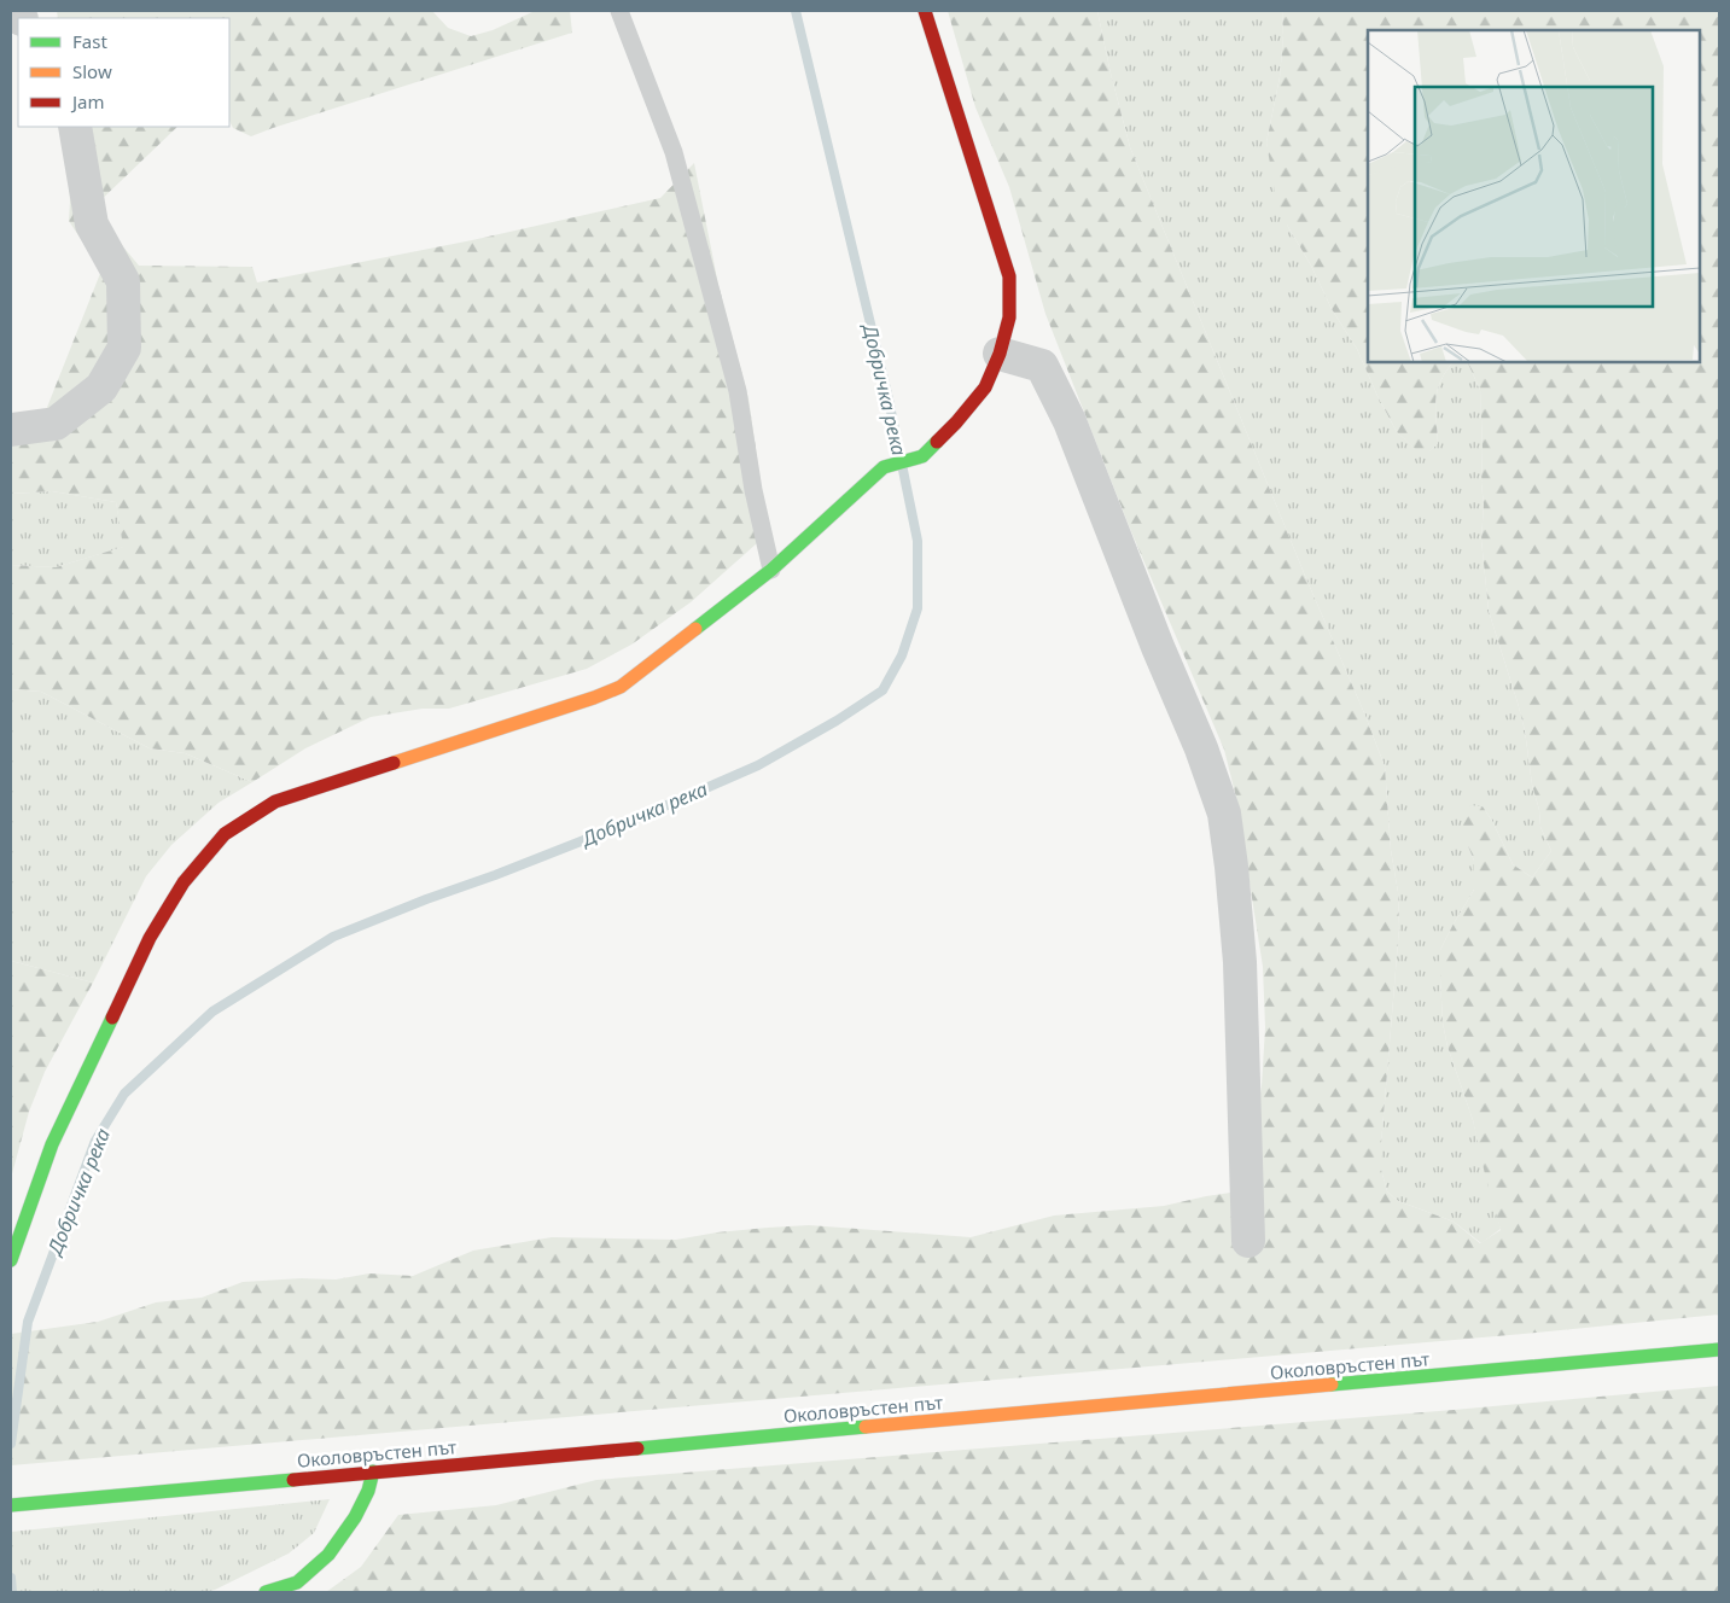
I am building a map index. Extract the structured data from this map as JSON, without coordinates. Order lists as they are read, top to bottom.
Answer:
{
  "streets": {
    "main road": ["Околовръстен път"]
  },
  "water": ["Добричка река"],
  "legend": ["Fast", "Slow", "Jam"]
}
